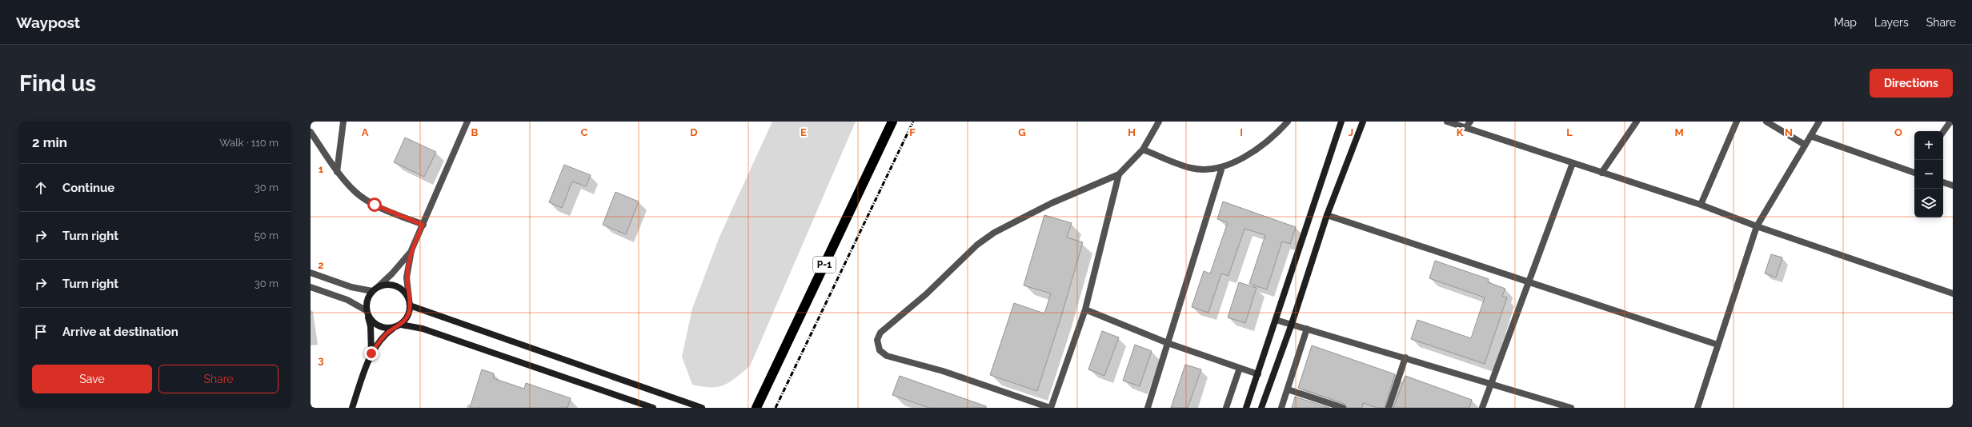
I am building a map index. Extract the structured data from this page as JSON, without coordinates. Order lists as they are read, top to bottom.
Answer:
{
  "streets": {
    "highway": ["P-1"]
  },
  "page": {
    "header": "Waypost",
    "nav": ["Map", "Layers", "Share"],
    "buttons": [
      "Directions",
      ["Save", "Share"]
    ],
    "title": "Find us",
    "heading": ["2 min", "Walk · 110 m"],
    "map_buttons": ["+", "−"],
    "list": [
      ["Continue", "30 m"],
      ["Turn right", "50 m"],
      ["Turn right", "30 m"],
      "Arrive at destination"
    ]
  },
  "grid": {
    "columns": [
      "A",
      "B",
      "C",
      "D",
      "E",
      "F",
      "G",
      "H",
      "I",
      "J",
      "K",
      "L",
      "M",
      "N",
      "O"
    ],
    "rows": ["1", "2", "3"]
  }
}
